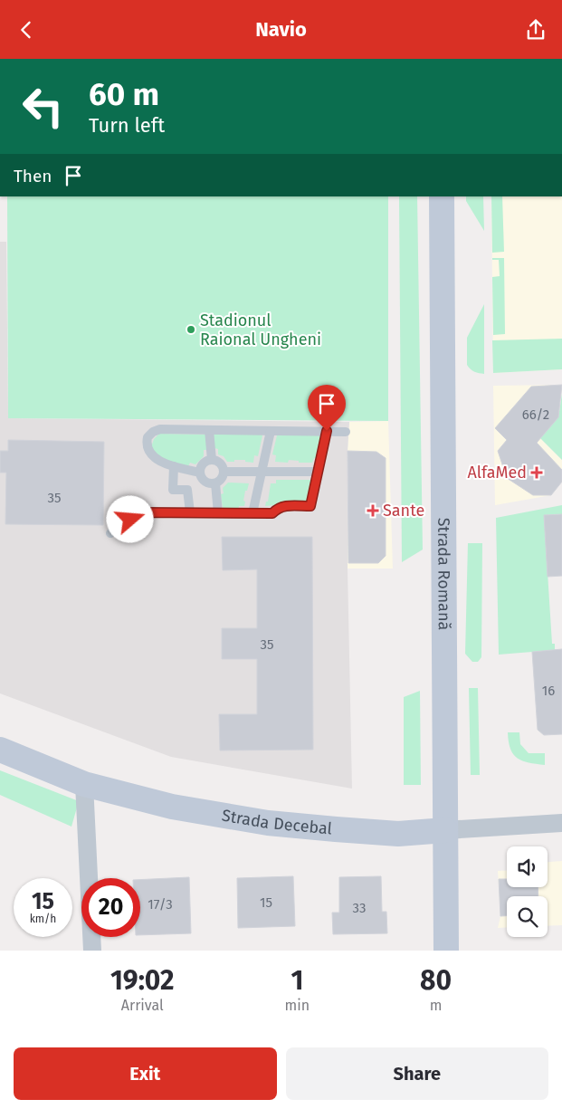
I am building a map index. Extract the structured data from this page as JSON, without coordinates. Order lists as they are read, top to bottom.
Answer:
{
  "streets": {
    "main road": ["Strada Romană", "Strada Decebal"]
  },
  "crossings": [
    ["Strada Romană", "Strada Decebal"]
  ],
  "places": {
    "other": ["Stadionul Raional Ungheni"],
    "health": ["AlfaMed", "Sante"]
  },
  "house_numbers": [
    "66/2",
    "35",
    "35",
    "16",
    "15",
    "17/3",
    "33"
  ],
  "page": {
    "header": "Navio",
    "turn": ["60 m", "Turn left"],
    "then": "Then",
    "speed": "15 km/h",
    "limit": "20",
    "eta": [
      "19:02",
      "Arrival",
      "1",
      "min",
      "80",
      "m"
    ],
    "buttons": ["Exit", "Share"]
  }
}
